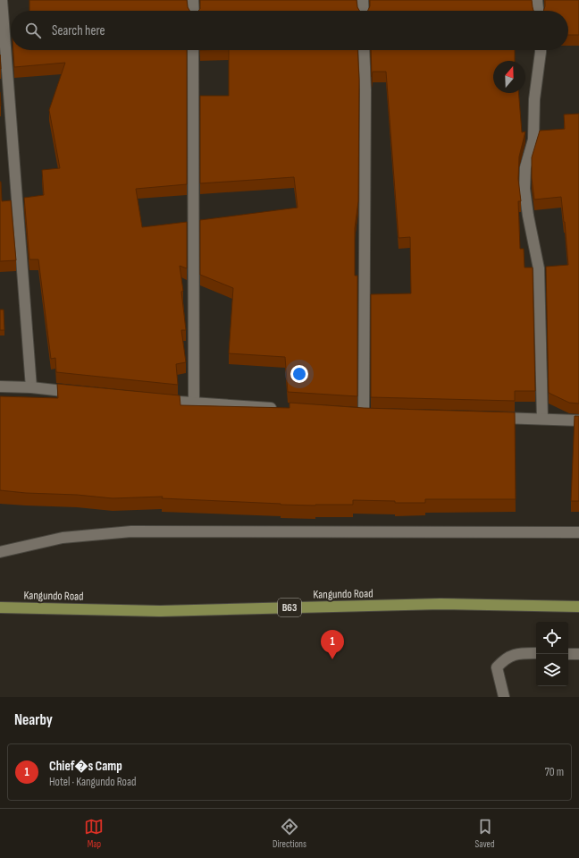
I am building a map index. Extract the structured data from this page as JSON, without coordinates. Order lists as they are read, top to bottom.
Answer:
{
  "streets": {
    "highway": ["Kangundo Road", "B63"]
  },
  "north": "top",
  "page": {
    "search": "Search here",
    "pins": "1",
    "heading": "Nearby",
    "list": [
      {
        "mark": "1",
        "name": "Chief�s Camp",
        "note": "Hotel · Kangundo Road",
        "value": "70 m"
      }
    ],
    "nav": ["Map", "Directions", "Saved"]
  }
}
